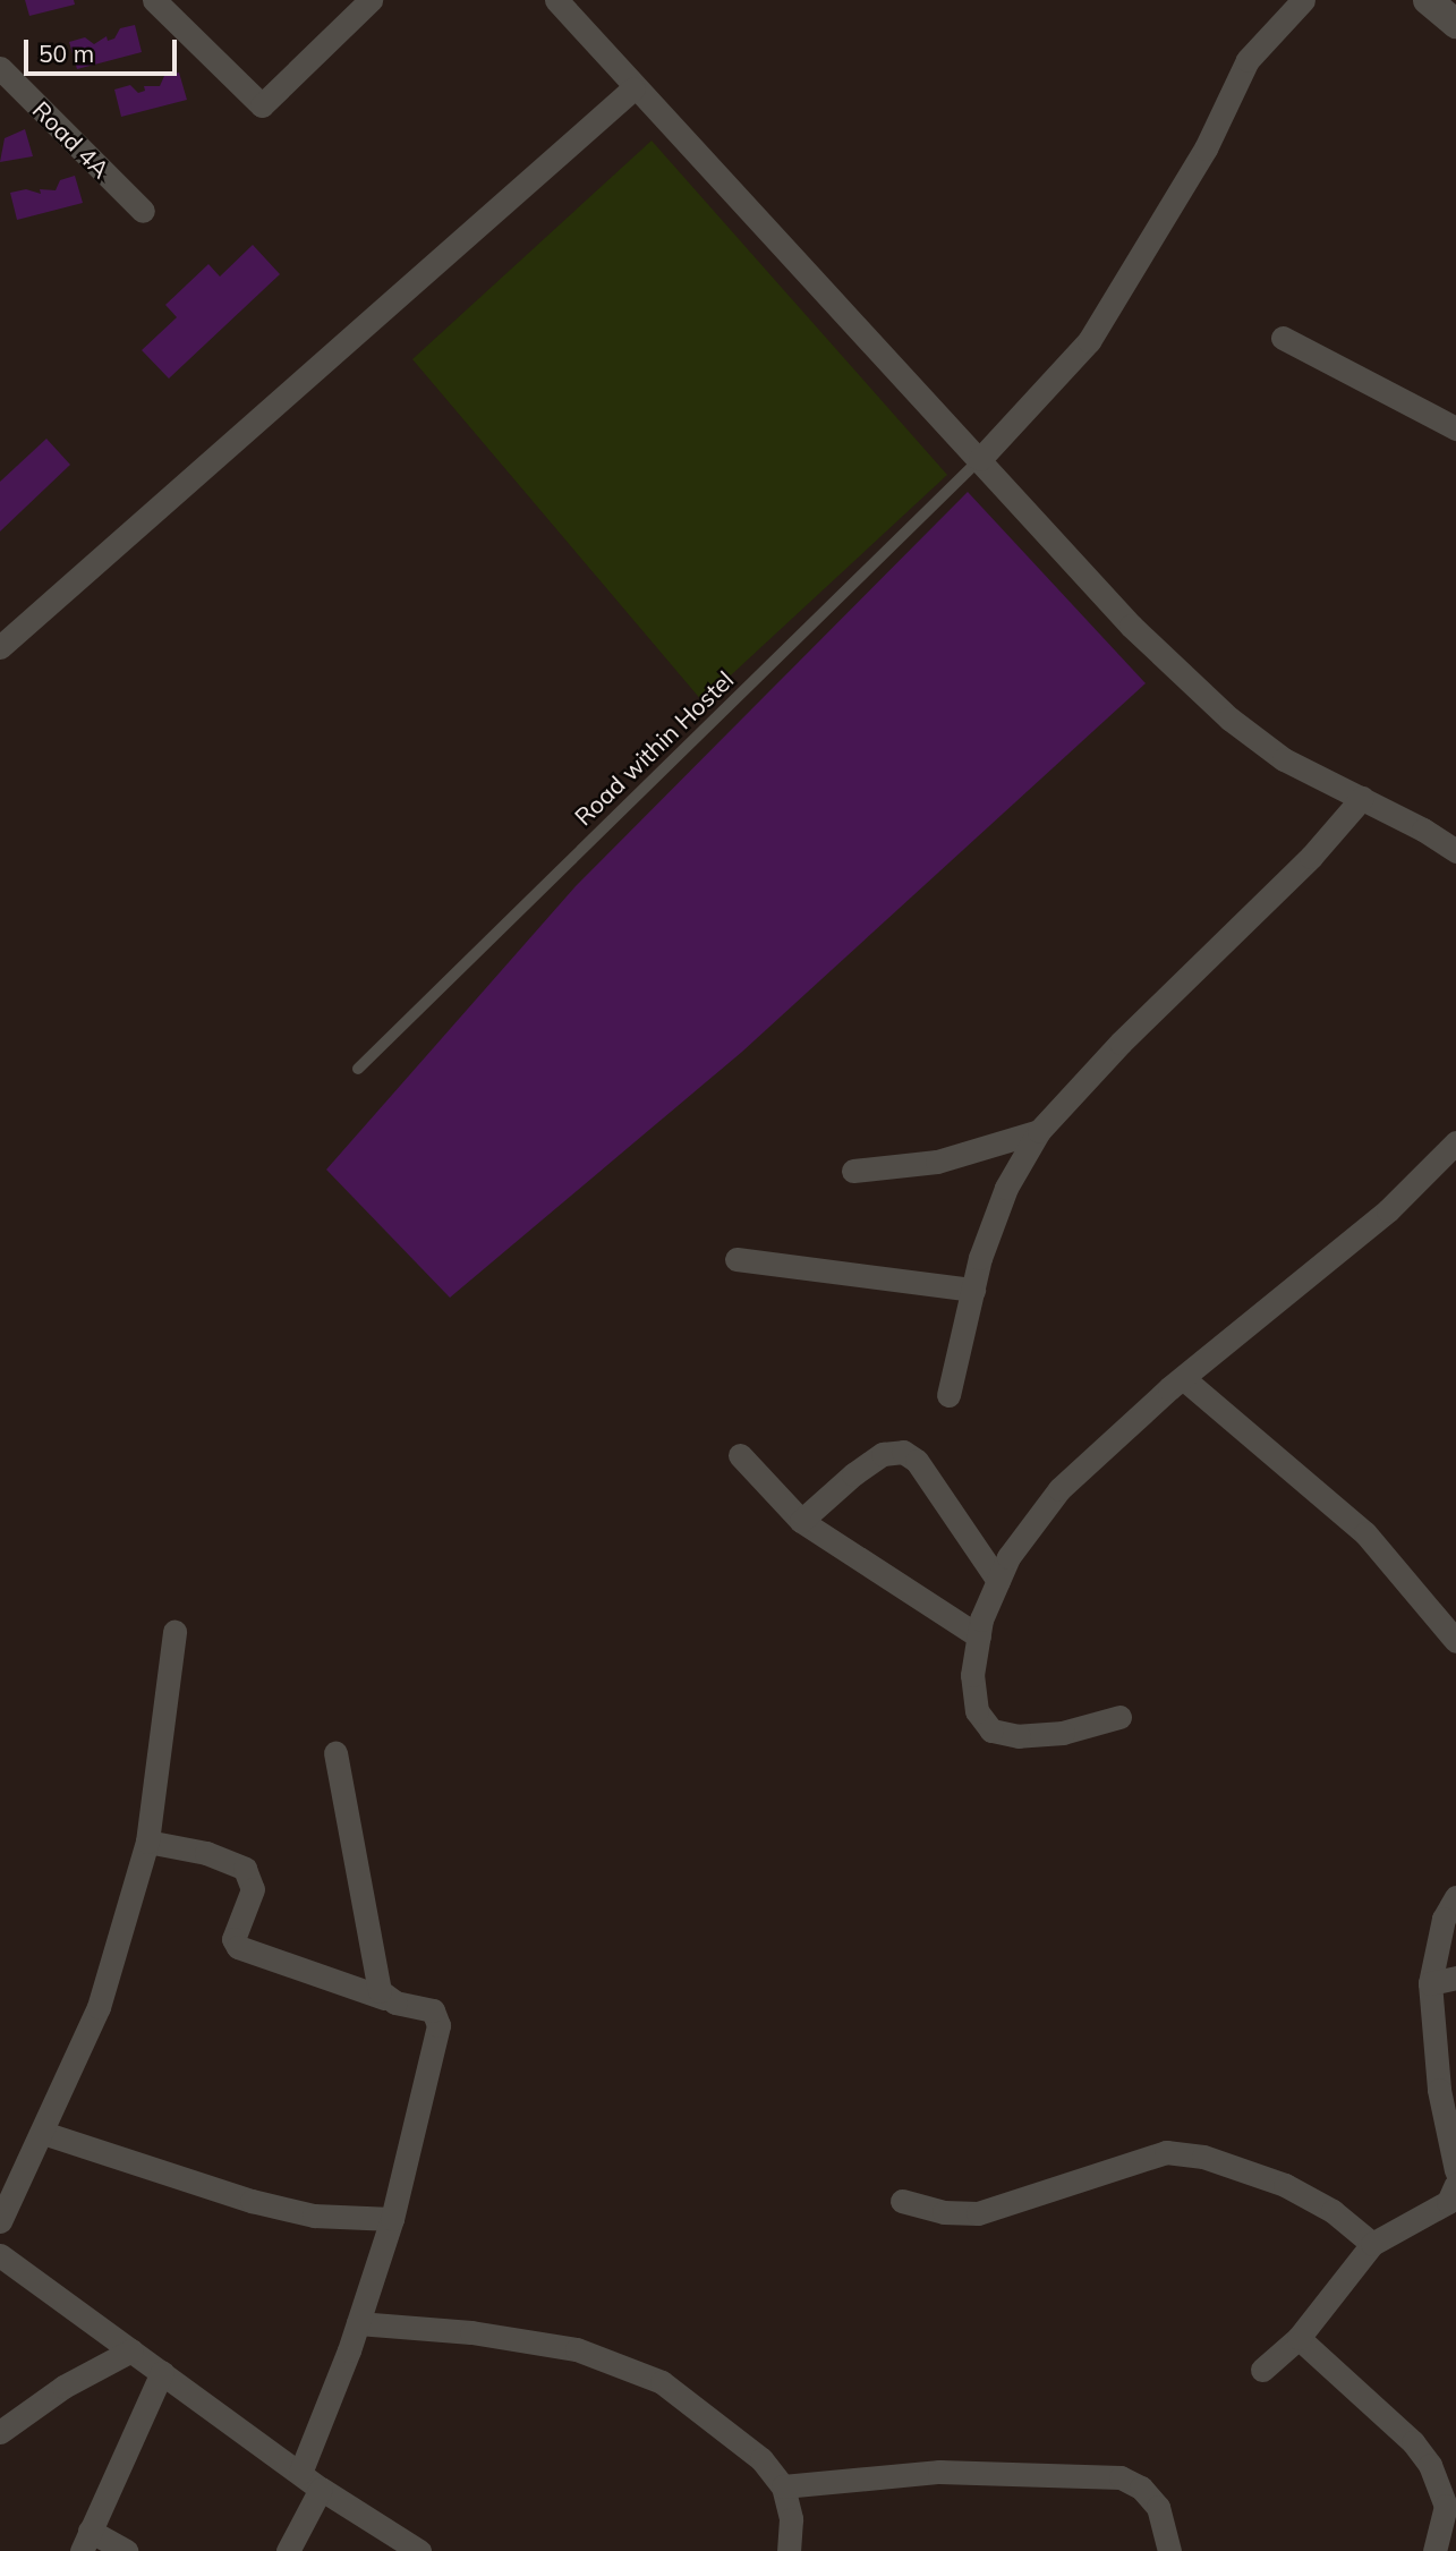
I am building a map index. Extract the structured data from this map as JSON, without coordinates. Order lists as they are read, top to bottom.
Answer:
{
  "streets": {
    "street": ["Road 4A"],
    "lane": ["Road within Hostel"]
  },
  "scale_bar": "50 m"
}
